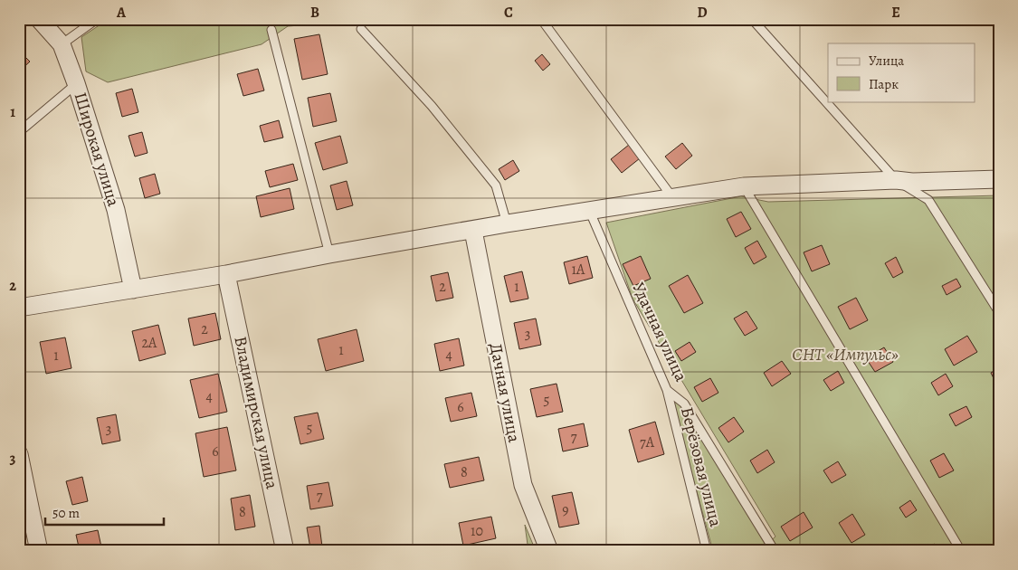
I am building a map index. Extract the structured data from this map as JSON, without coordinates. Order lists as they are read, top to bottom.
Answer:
{
  "streets": {
    "street": ["Широкая улица", "Дачная улица", "Владимирская улица"],
    "lane": ["Удачная улица", "Берёзовая улица"]
  },
  "crossings": [
    ["Удачная улица", "Берёзовая улица"]
  ],
  "parks": ["СНТ «Импульс»"],
  "house_numbers": [
    "1А",
    "2",
    "1",
    "2",
    "3",
    "2А",
    "1",
    "4",
    "1",
    "4",
    "5",
    "6",
    "5",
    "3",
    "7",
    "7А",
    "6",
    "8",
    "7",
    "9",
    "8",
    "10"
  ],
  "legend": ["Улица", "Парк"],
  "scale_bar": "50 m",
  "grid": {
    "columns": [
      "A",
      "B",
      "C",
      "D",
      "E"
    ],
    "rows": ["1", "2", "3"]
  }
}
